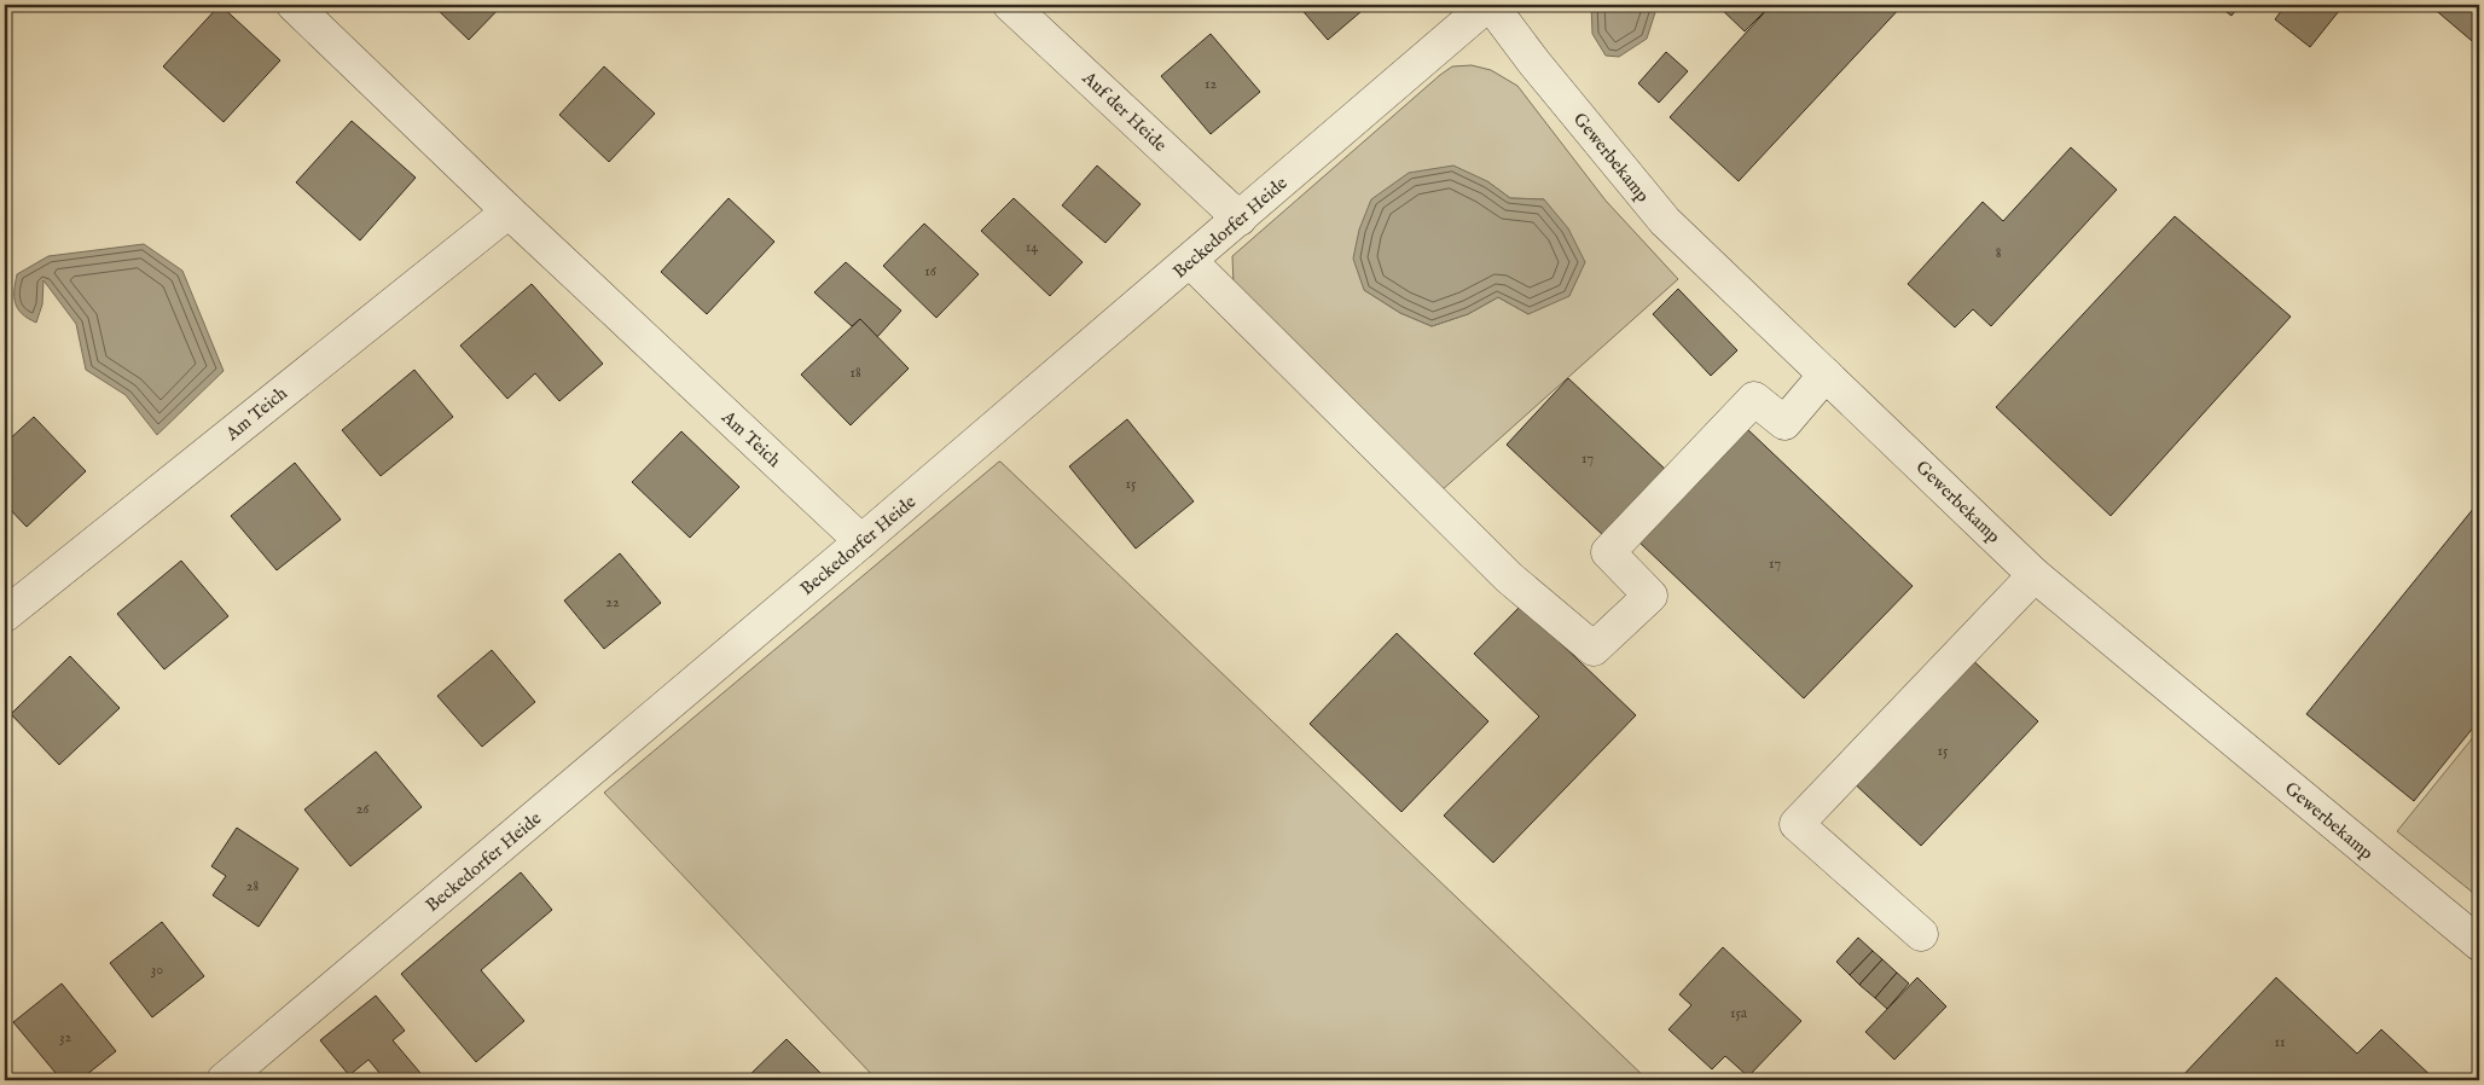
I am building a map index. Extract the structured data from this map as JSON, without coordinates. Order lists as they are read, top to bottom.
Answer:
{
  "streets": {
    "street": [
      "Auf der Heide",
      "Gewerbekamp",
      "Beckedorfer Heide",
      "Am Teich"
    ]
  },
  "crossings": [
    ["Auf der Heide", "Beckedorfer Heide"],
    ["Gewerbekamp", "Beckedorfer Heide"],
    ["Beckedorfer Heide", "Am Teich"]
  ],
  "house_numbers": [
    "12",
    "14",
    "8",
    "16",
    "18",
    "17",
    "15",
    "17",
    "22",
    "15",
    "26",
    "28",
    "30",
    "15a",
    "32",
    "11"
  ]
}
